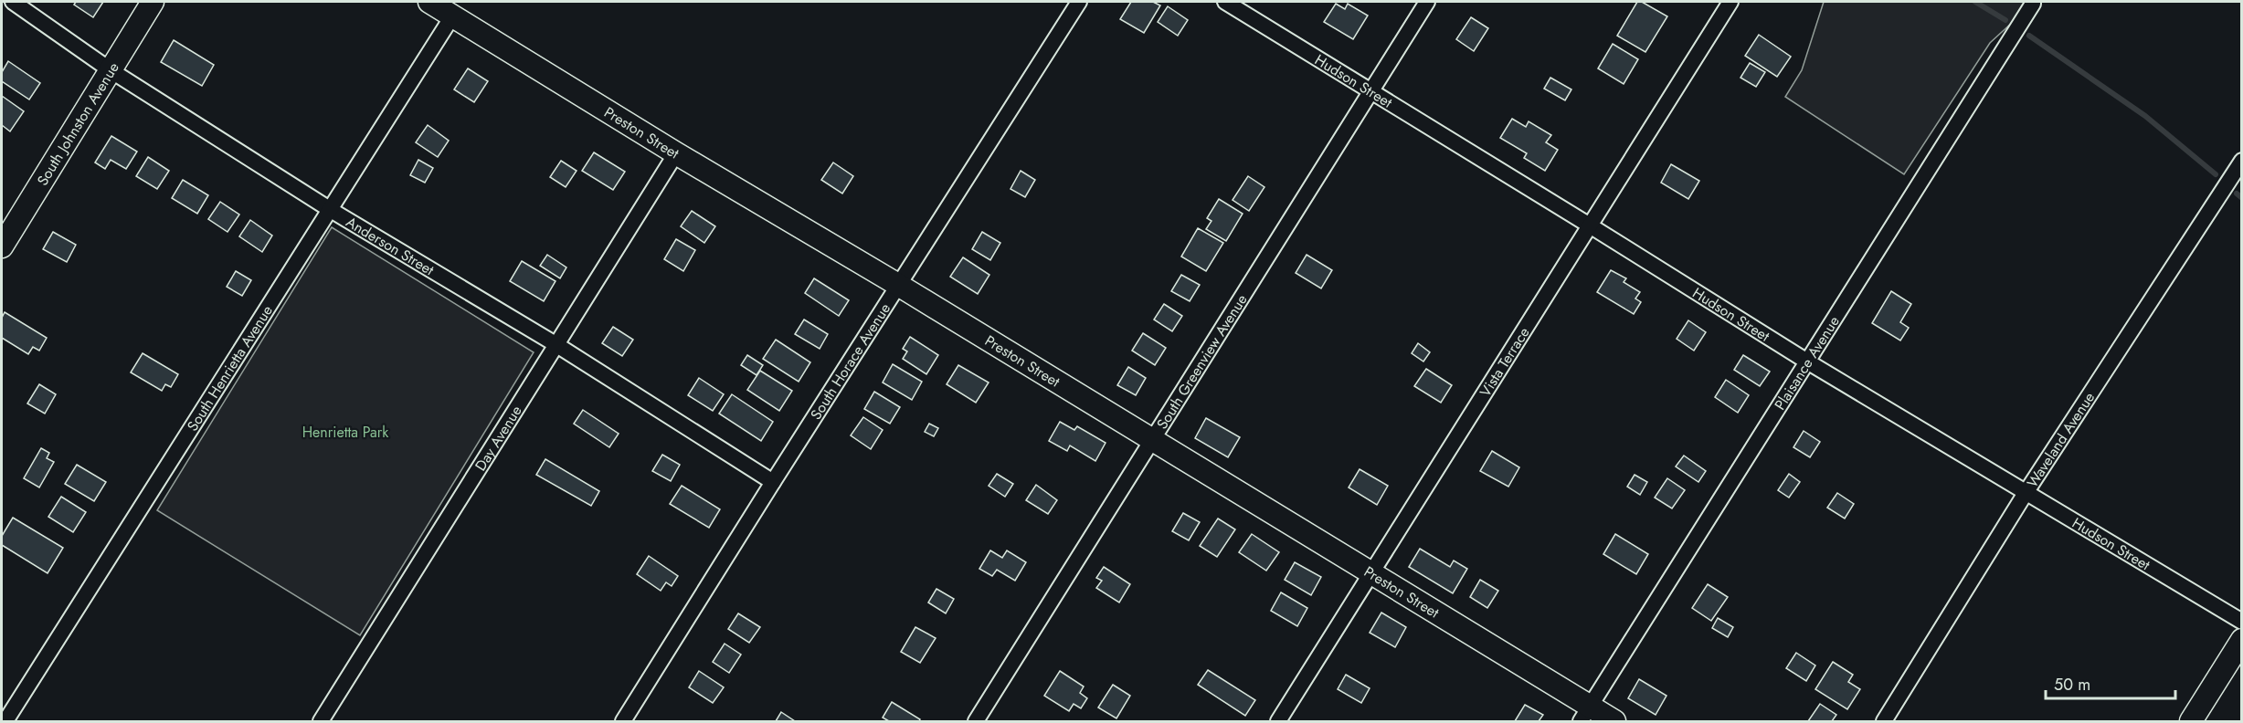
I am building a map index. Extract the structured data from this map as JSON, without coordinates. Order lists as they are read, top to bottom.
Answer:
{
  "streets": {
    "street": [
      "Hudson Street",
      "South Johnston Avenue",
      "Preston Street",
      "Anderson Street",
      "South Horace Avenue",
      "South Greenview Avenue",
      "Vista Terrace",
      "Plaisance Avenue",
      "South Henrietta Avenue",
      "Day Avenue",
      "Waveland Avenue"
    ]
  },
  "crossings": [
    ["Hudson Street", "South Greenview Avenue"],
    ["Hudson Street", "Vista Terrace"],
    ["Hudson Street", "Plaisance Avenue"],
    ["Hudson Street", "Waveland Avenue"],
    ["South Johnston Avenue", "Anderson Street"],
    ["Preston Street", "South Horace Avenue"],
    ["Preston Street", "South Greenview Avenue"],
    ["Preston Street", "Vista Terrace"],
    ["Preston Street", "Plaisance Avenue"],
    ["Preston Street", "South Henrietta Avenue"],
    ["Preston Street", "Day Avenue"],
    ["Anderson Street", "South Horace Avenue"],
    ["Anderson Street", "South Henrietta Avenue"],
    ["Anderson Street", "Day Avenue"]
  ],
  "parks": ["Henrietta Park"],
  "scale_bar": "50 m"
}
